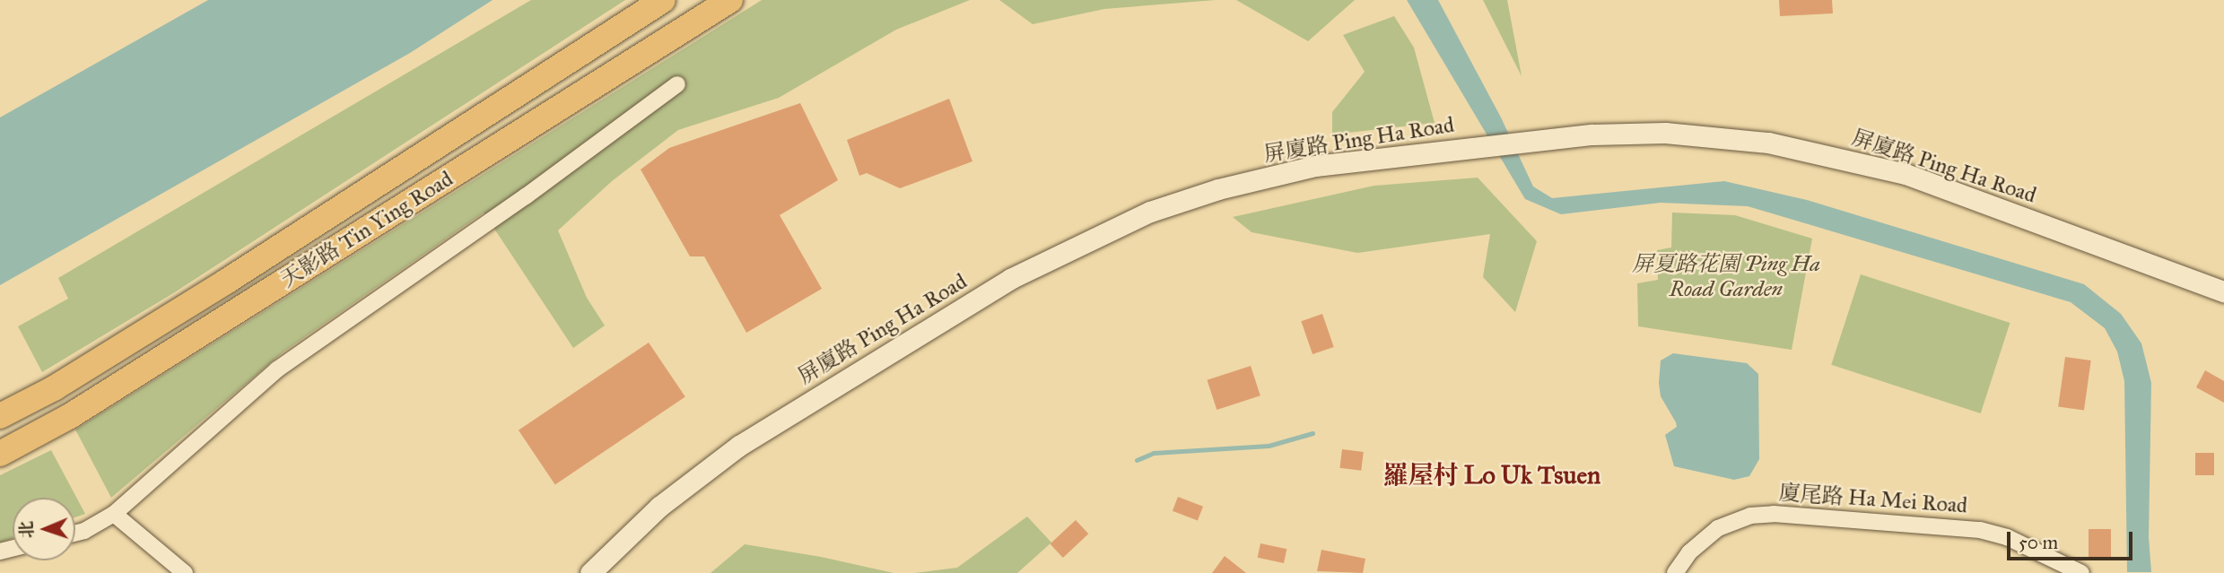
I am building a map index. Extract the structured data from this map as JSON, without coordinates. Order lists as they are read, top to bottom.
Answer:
{
  "streets": {
    "main road": ["天影路 Tin Ying Road"],
    "street": ["屏廈路 Ping Ha Road", "廈尾路 Ha Mei Road"]
  },
  "districts": ["羅屋村 Lo Uk Tsuen"],
  "parks": ["屏夏路花園 Ping Ha Road Garden"],
  "scale_bar": "50 m",
  "north": "left"
}
